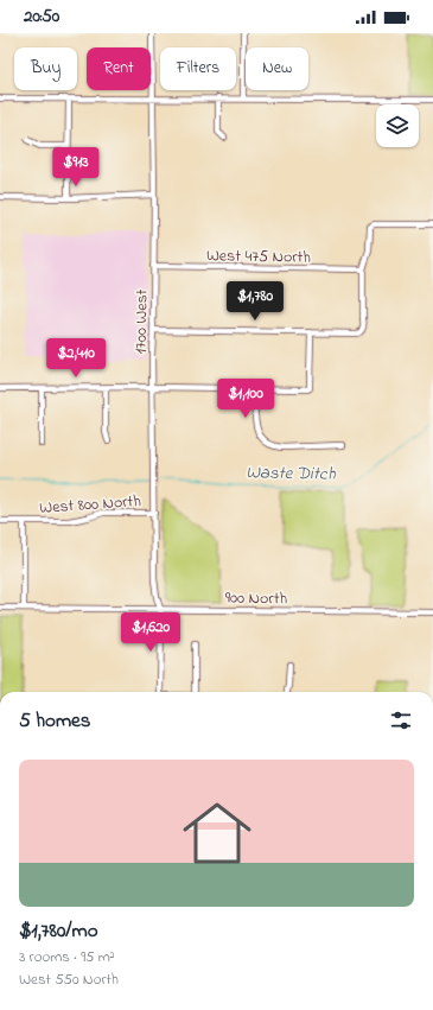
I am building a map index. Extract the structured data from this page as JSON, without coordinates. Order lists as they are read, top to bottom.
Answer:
{
  "streets": {
    "street": [
      "West 475 North",
      "1700 West",
      "West 800 North",
      "900 North"
    ]
  },
  "crossings": [
    ["West 475 North", "1700 West"],
    ["1700 West", "West 800 North"],
    ["1700 West", "900 North"]
  ],
  "water": ["Waste Ditch"],
  "page": {
    "status": "20:50",
    "chip": [
      "Buy",
      "Rent",
      "Filters",
      "New"
    ],
    "price": [
      "$913",
      "$1,780",
      "$2,410",
      "$1,100",
      "$1,620"
    ],
    "heading": "5 homes",
    "list": [
      {
        "name": "$1,780/mo",
        "note": "3 rooms · 95 m² · West 550 North"
      }
    ]
  }
}
